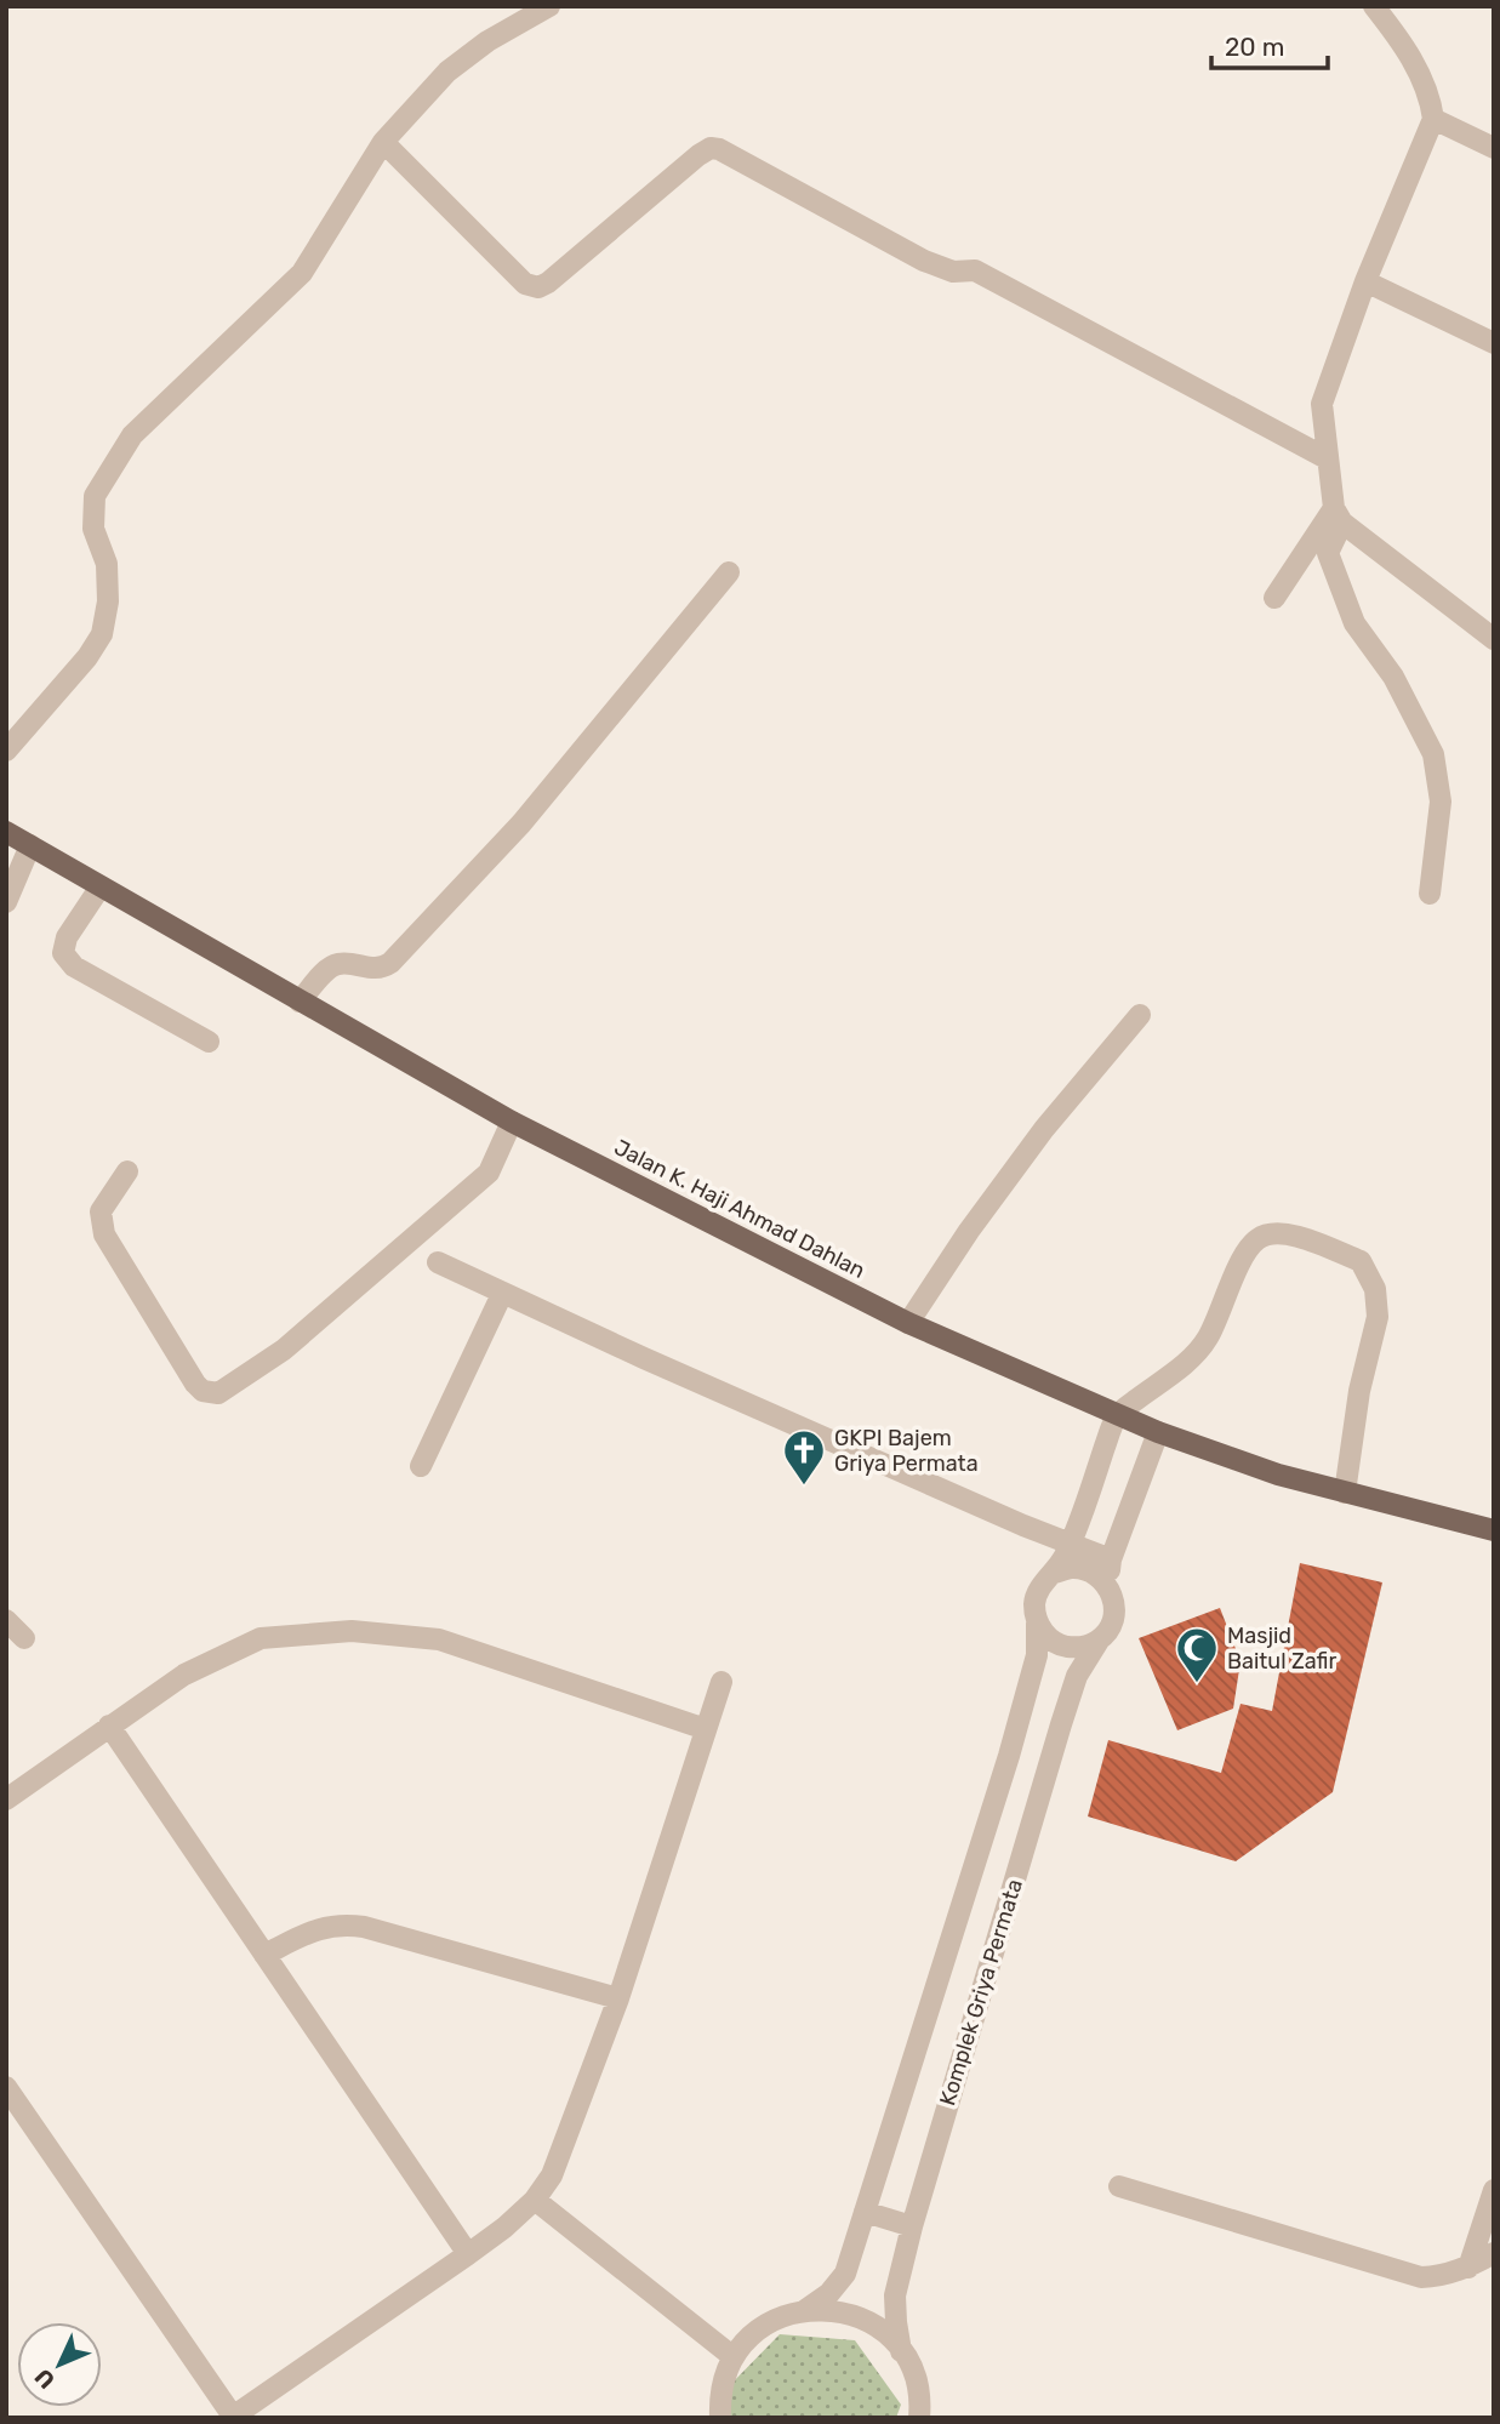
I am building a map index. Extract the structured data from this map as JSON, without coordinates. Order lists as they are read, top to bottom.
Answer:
{
  "streets": {
    "main road": ["Jalan K. Haji Ahmad Dahlan"],
    "street": ["Komplek Griya Permata"]
  },
  "places": {
    "church": ["GKPI Bajem Griya Permata"],
    "mosque": ["Masjid Baitul Zafir"]
  },
  "scale_bar": "20 m",
  "north": "bottom left"
}
